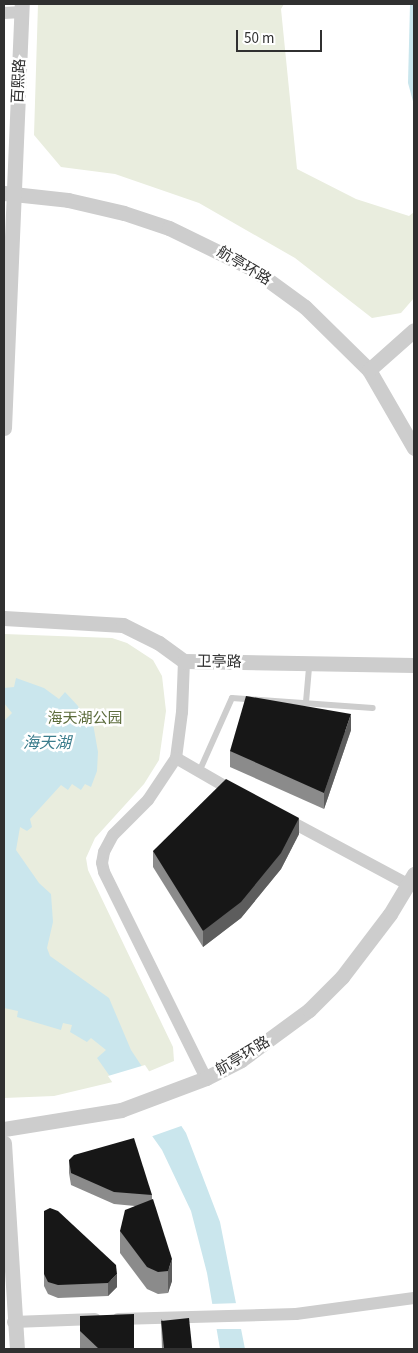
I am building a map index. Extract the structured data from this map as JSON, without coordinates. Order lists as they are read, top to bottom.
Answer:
{
  "streets": {
    "street": ["百熙路", "航亭环路", "卫亭路"]
  },
  "crossings": [
    ["百熙路", "航亭环路"]
  ],
  "water": ["海天湖"],
  "parks": ["海天湖公园"],
  "scale_bar": "50 m"
}
